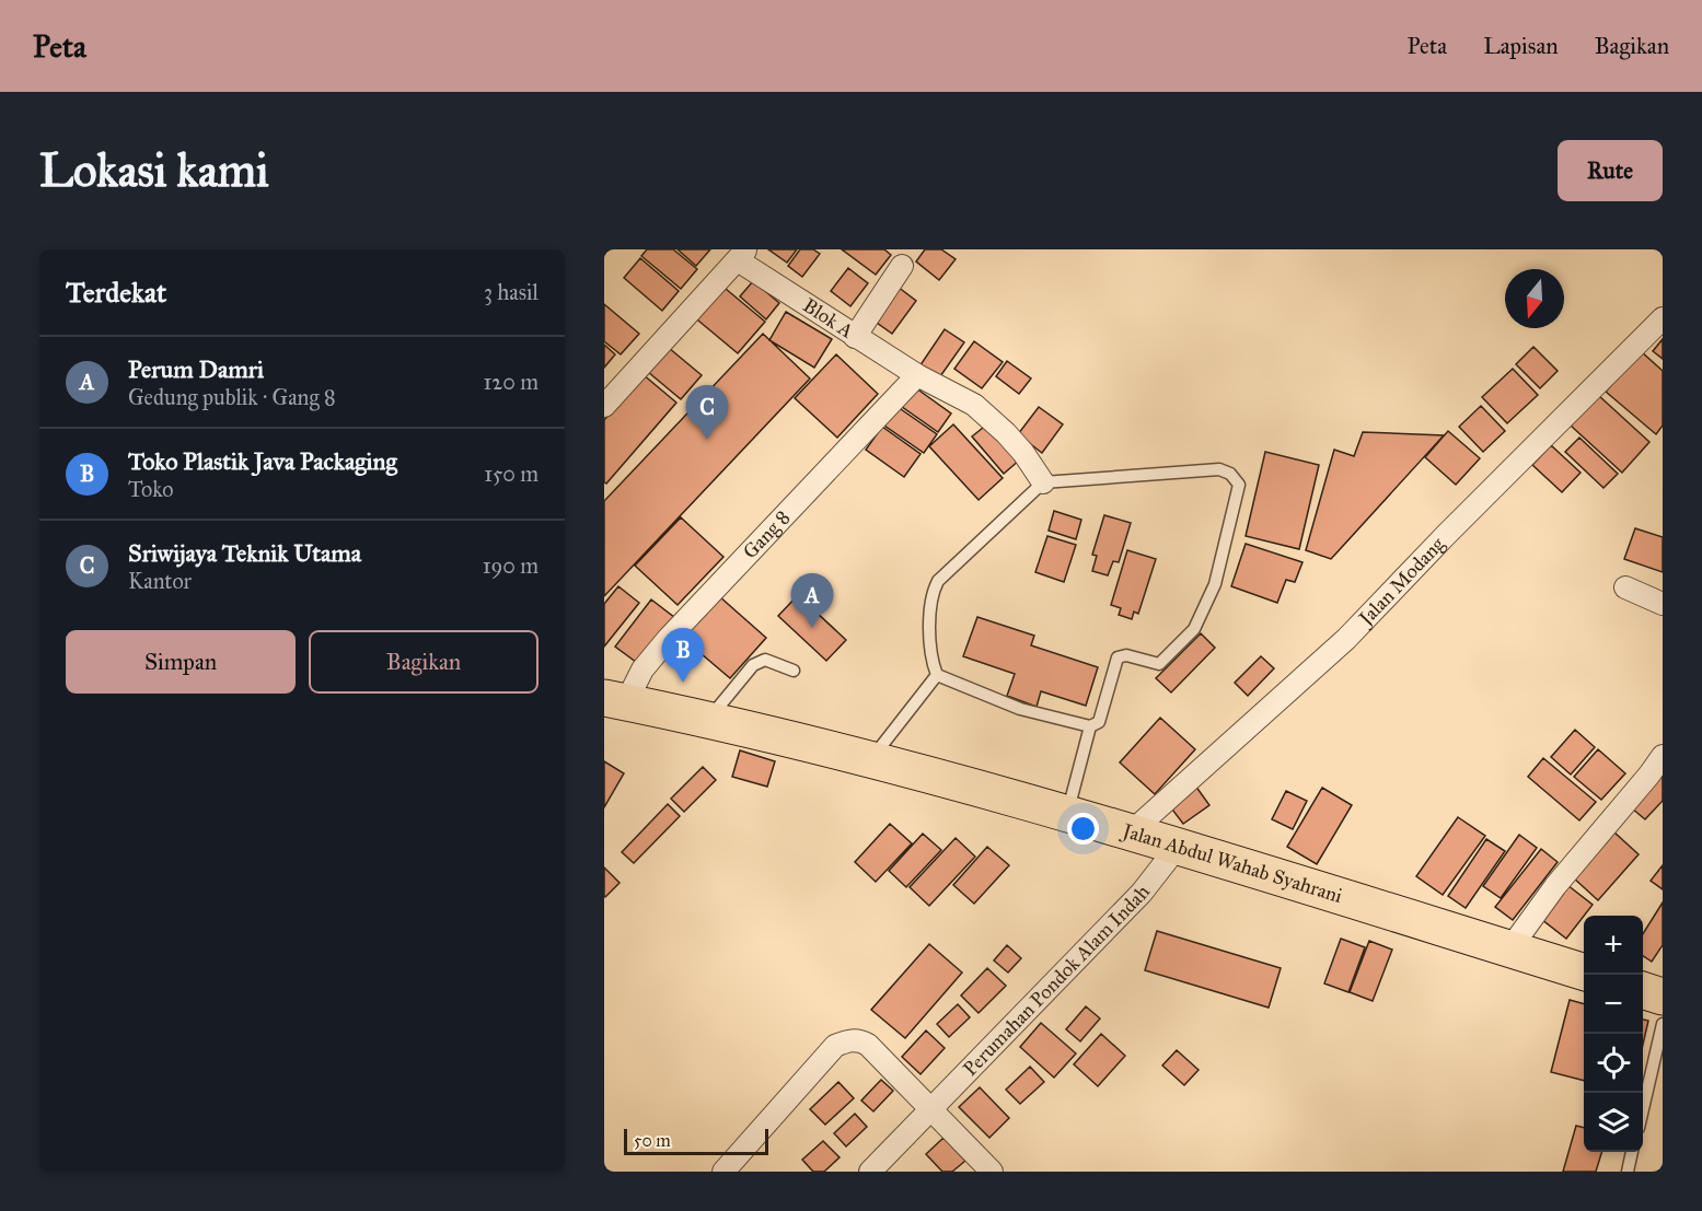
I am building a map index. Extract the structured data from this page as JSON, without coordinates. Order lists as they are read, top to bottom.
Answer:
{
  "streets": {
    "highway": ["Jalan Abdul Wahab Syahrani"],
    "street": [
      "Blok A",
      "Gang 8",
      "Jalan Modang",
      "Perumahan Pondok Alam Indah"
    ]
  },
  "crossings": [
    ["Blok A", "Gang 8"],
    ["Gang 8", "Jalan Abdul Wahab Syahrani"],
    ["Jalan Modang", "Jalan Abdul Wahab Syahrani"],
    ["Jalan Abdul Wahab Syahrani", "Perumahan Pondok Alam Indah"]
  ],
  "scale_bar": "50 m",
  "north": "bottom",
  "page": {
    "header": "Peta",
    "nav": ["Peta", "Lapisan", "Bagikan"],
    "buttons": [
      "Rute",
      ["Simpan", "Bagikan"]
    ],
    "title": "Lokasi kami",
    "heading": ["Terdekat", "3 hasil"],
    "list": [
      {
        "mark": "A",
        "name": "Perum Damri",
        "note": "Gedung publik · Gang 8",
        "value": "120 m"
      },
      {
        "mark": "B",
        "name": "Toko Plastik Java Packaging",
        "note": "Toko",
        "value": "150 m"
      },
      {
        "mark": "C",
        "name": "Sriwijaya Teknik Utama",
        "note": "Kantor",
        "value": "190 m"
      }
    ],
    "pins": ["C", "A", "B"],
    "map_buttons": ["+", "−"],
    "scale": "50 m"
  }
}
